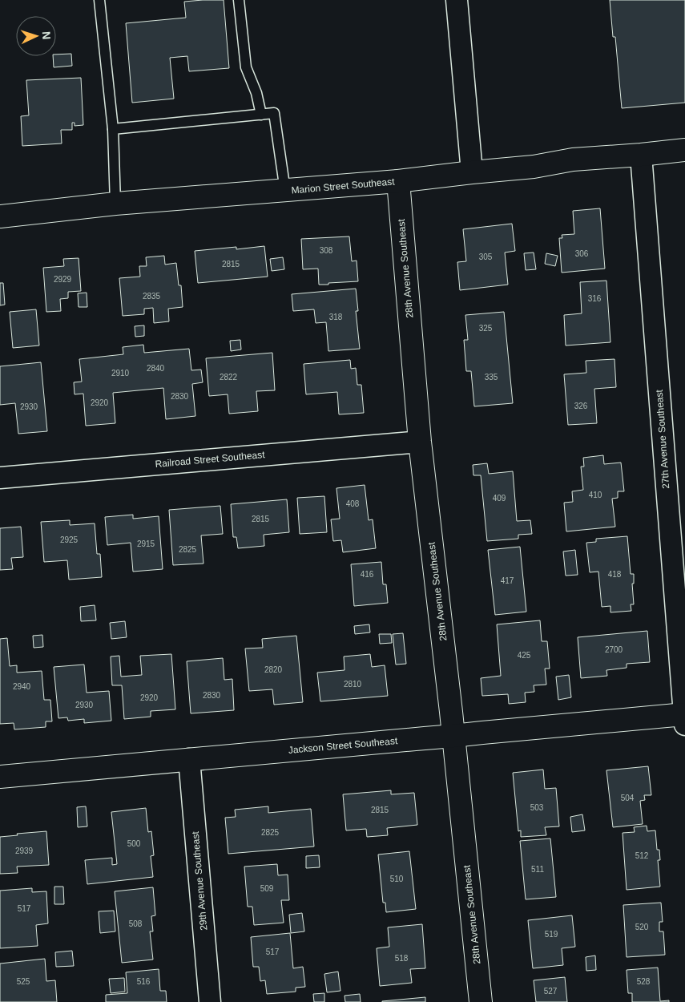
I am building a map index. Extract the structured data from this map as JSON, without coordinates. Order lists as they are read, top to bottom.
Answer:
{
  "streets": {
    "street": [
      "Marion Street Southeast",
      "28th Avenue Southeast",
      "27th Avenue Southeast",
      "Railroad Street Southeast",
      "Jackson Street Southeast",
      "29th Avenue Southeast"
    ]
  },
  "crossings": [
    ["Marion Street Southeast", "28th Avenue Southeast"],
    ["Marion Street Southeast", "27th Avenue Southeast"],
    ["28th Avenue Southeast", "Railroad Street Southeast"],
    ["28th Avenue Southeast", "Jackson Street Southeast"],
    ["27th Avenue Southeast", "Jackson Street Southeast"],
    ["Jackson Street Southeast", "29th Avenue Southeast"]
  ],
  "house_numbers": [
    "308",
    "306",
    "305",
    "2815",
    "2929",
    "2835",
    "316",
    "318",
    "325",
    "2840",
    "2910",
    "2822",
    "335",
    "2830",
    "2920",
    "326",
    "2930",
    "410",
    "409",
    "408",
    "2815",
    "2925",
    "2915",
    "2825",
    "416",
    "418",
    "417",
    "2700",
    "425",
    "2820",
    "2810",
    "2940",
    "2830",
    "2920",
    "2930",
    "504",
    "503",
    "2815",
    "2825",
    "500",
    "2939",
    "512",
    "511",
    "510",
    "509",
    "517",
    "508",
    "520",
    "519",
    "517",
    "518",
    "525",
    "516",
    "528",
    "527"
  ],
  "north": "right"
}
